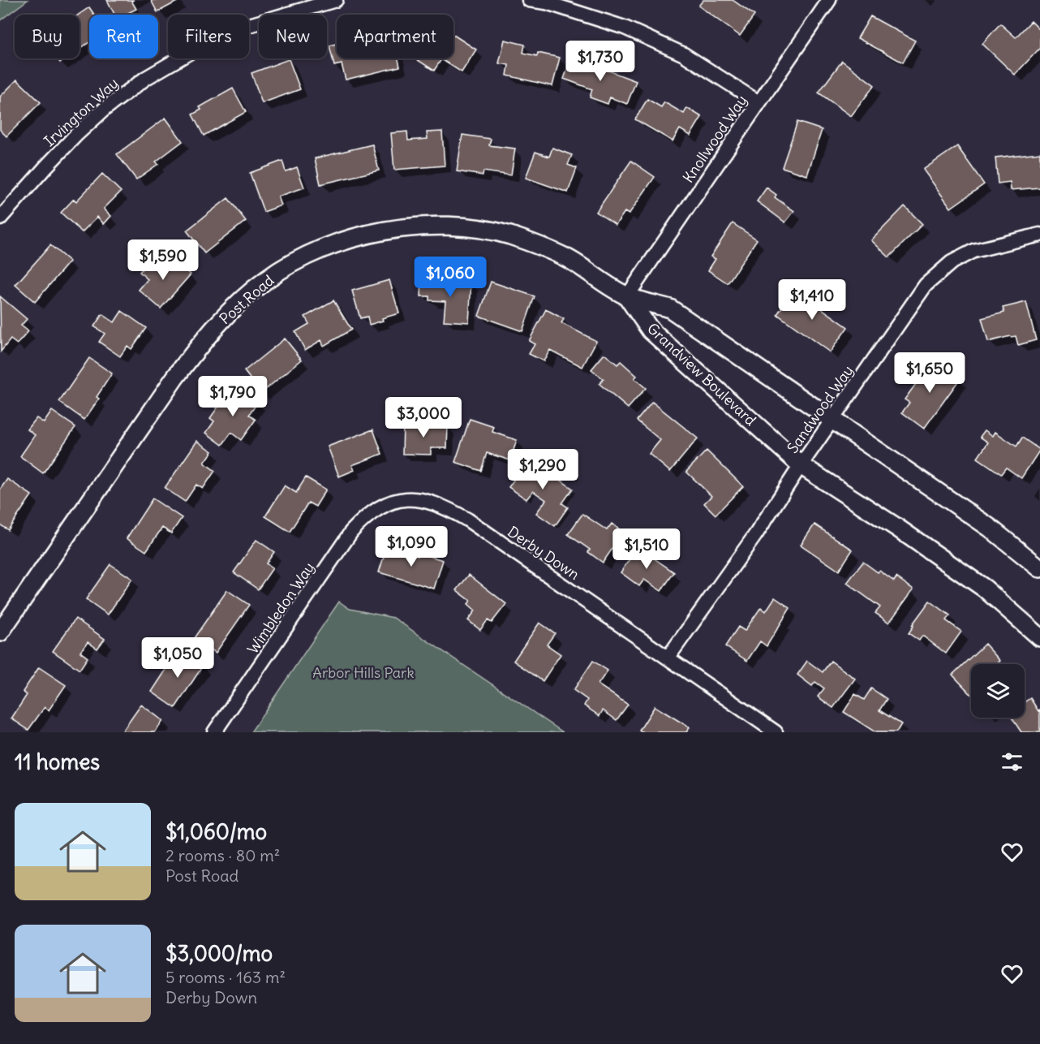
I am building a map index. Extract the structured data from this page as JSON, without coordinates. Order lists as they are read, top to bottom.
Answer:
{
  "streets": {
    "street": [
      "Irvington Way",
      "Knollwood Way",
      "Post Road",
      "Grandview Boulevard",
      "Sandwood Way",
      "Derby Down",
      "Wimbledon Way"
    ]
  },
  "crossings": [
    ["Knollwood Way", "Post Road"],
    ["Knollwood Way", "Grandview Boulevard"],
    ["Post Road", "Grandview Boulevard"],
    ["Grandview Boulevard", "Sandwood Way"],
    ["Sandwood Way", "Derby Down"],
    ["Derby Down", "Wimbledon Way"]
  ],
  "parks": ["Arbor Hills Park"],
  "page": {
    "chip": [
      "Buy",
      "Rent",
      "Filters",
      "New",
      "Apartment"
    ],
    "price": [
      "$1,730",
      "$1,590",
      "$1,060",
      "$1,410",
      "$1,650",
      "$1,790",
      "$3,000",
      "$1,290",
      "$1,090",
      "$1,510",
      "$1,050"
    ],
    "heading": "11 homes",
    "list": [
      {
        "name": "$1,060/mo",
        "note": "2 rooms · 80 m² · Post Road"
      },
      {
        "name": "$3,000/mo",
        "note": "5 rooms · 163 m² · Derby Down"
      }
    ]
  }
}
